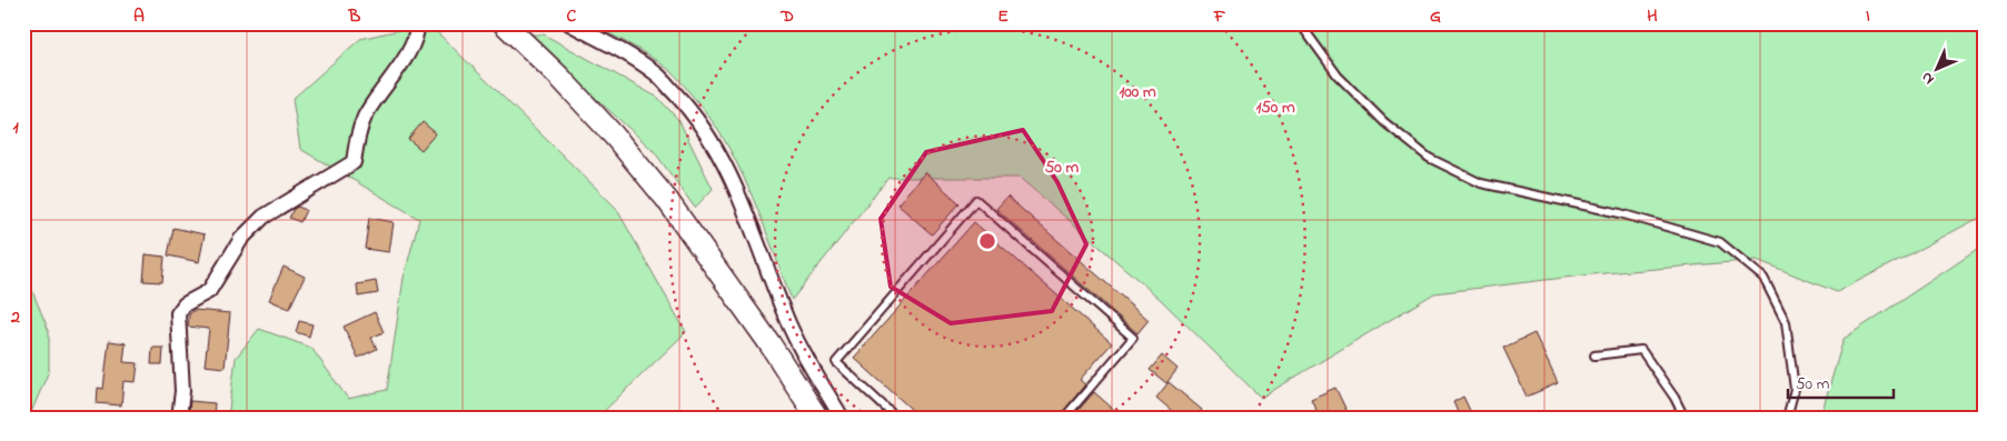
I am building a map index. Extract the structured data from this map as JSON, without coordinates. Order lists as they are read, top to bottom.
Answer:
{
  "scale_bar": "50 m",
  "north": "bottom left",
  "grid": {
    "columns": [
      "A",
      "B",
      "C",
      "D",
      "E",
      "F",
      "G",
      "H",
      "I"
    ],
    "rows": ["1", "2"]
  },
  "rings": ["100 m", "150 m", "50 m"]
}
